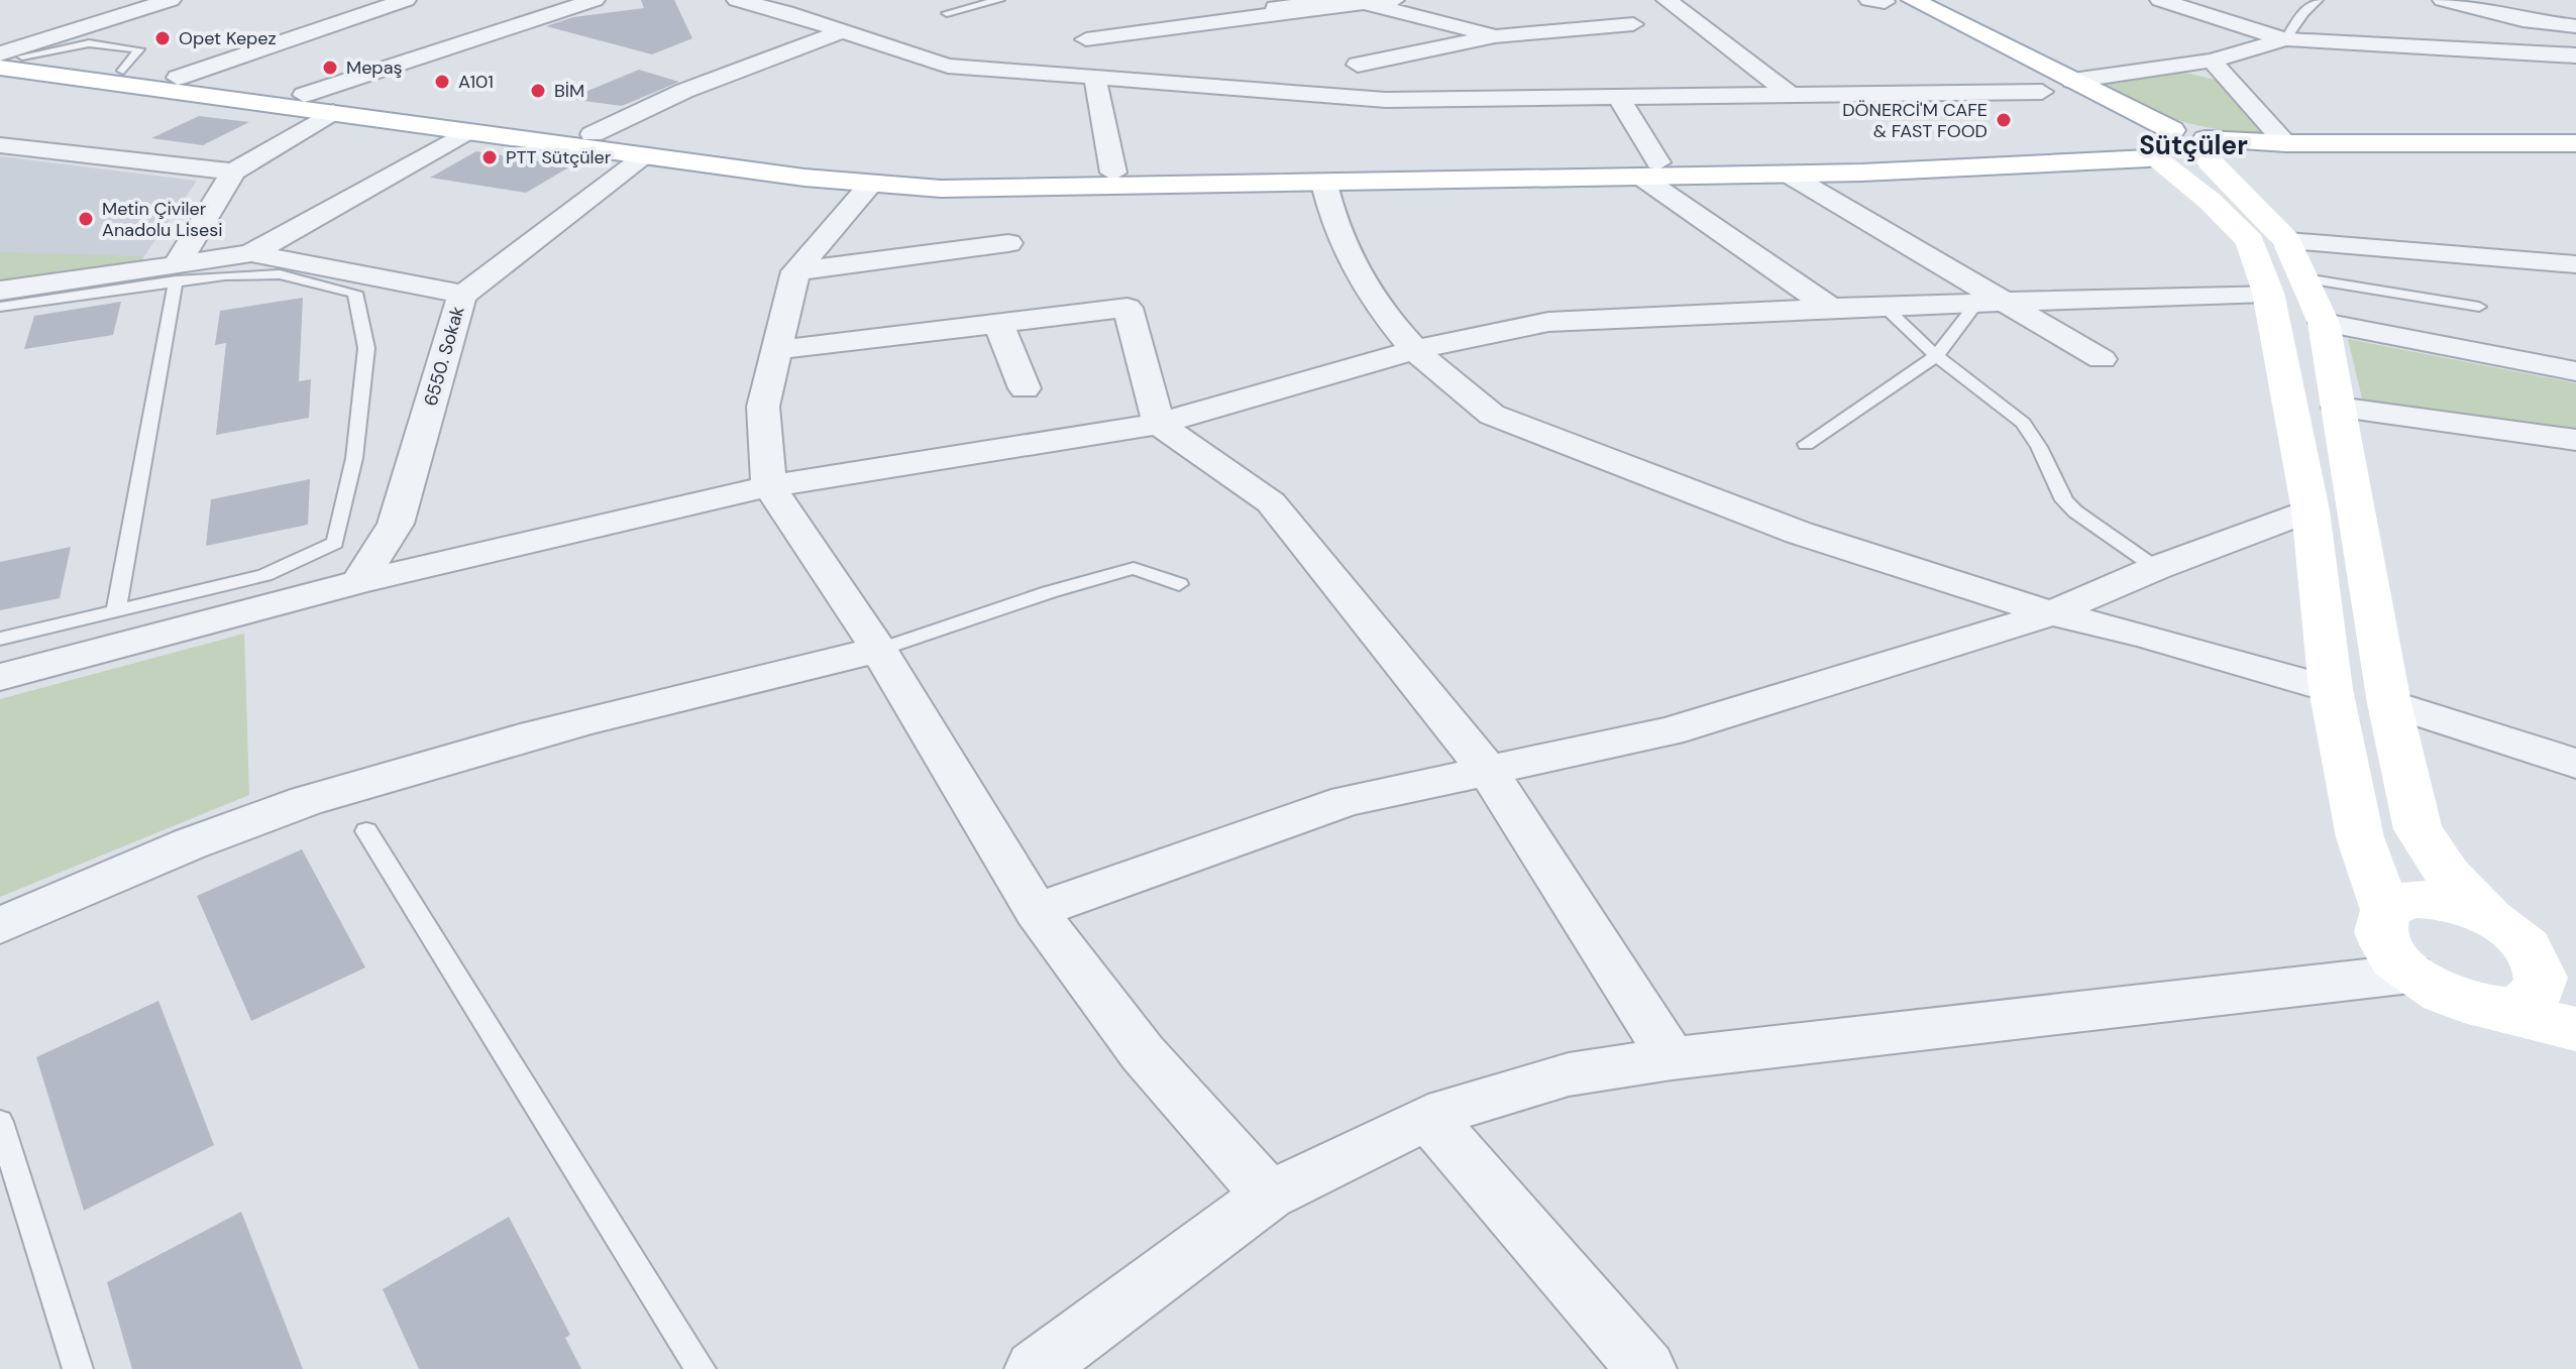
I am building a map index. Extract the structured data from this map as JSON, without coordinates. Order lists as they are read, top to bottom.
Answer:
{
  "streets": {
    "street": ["6550. Sokak"]
  },
  "districts": ["Sütçüler"],
  "places": [
    "Opet Kepez",
    "Mepaş",
    "A101",
    "BİM",
    "DÖNERCİ'M CAFE & FAST FOOD",
    "PTT Sütçüler",
    "Metin Çiviler Anadolu Lisesi"
  ]
}
